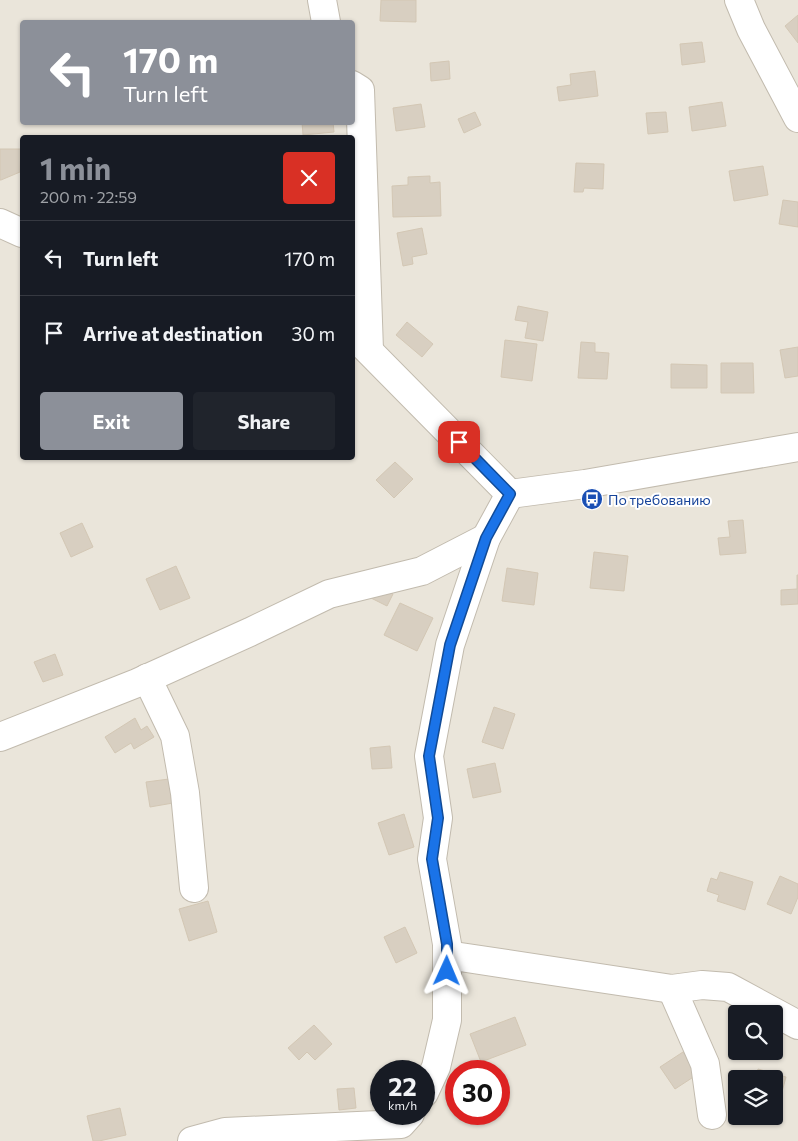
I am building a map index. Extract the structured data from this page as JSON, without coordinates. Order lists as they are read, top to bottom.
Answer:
{
  "places": {
    "bus stop": ["По требованию"]
  },
  "page": {
    "turn": ["170 m", "Turn left"],
    "heading": ["1 min", "200 m · 22:59"],
    "list": [
      {
        "name": "Turn left",
        "value": "170 m"
      },
      {
        "name": "Arrive at destination",
        "value": "30 m"
      }
    ],
    "buttons": ["Exit", "Share"],
    "speed": "22 km/h",
    "limit": "30"
  }
}
